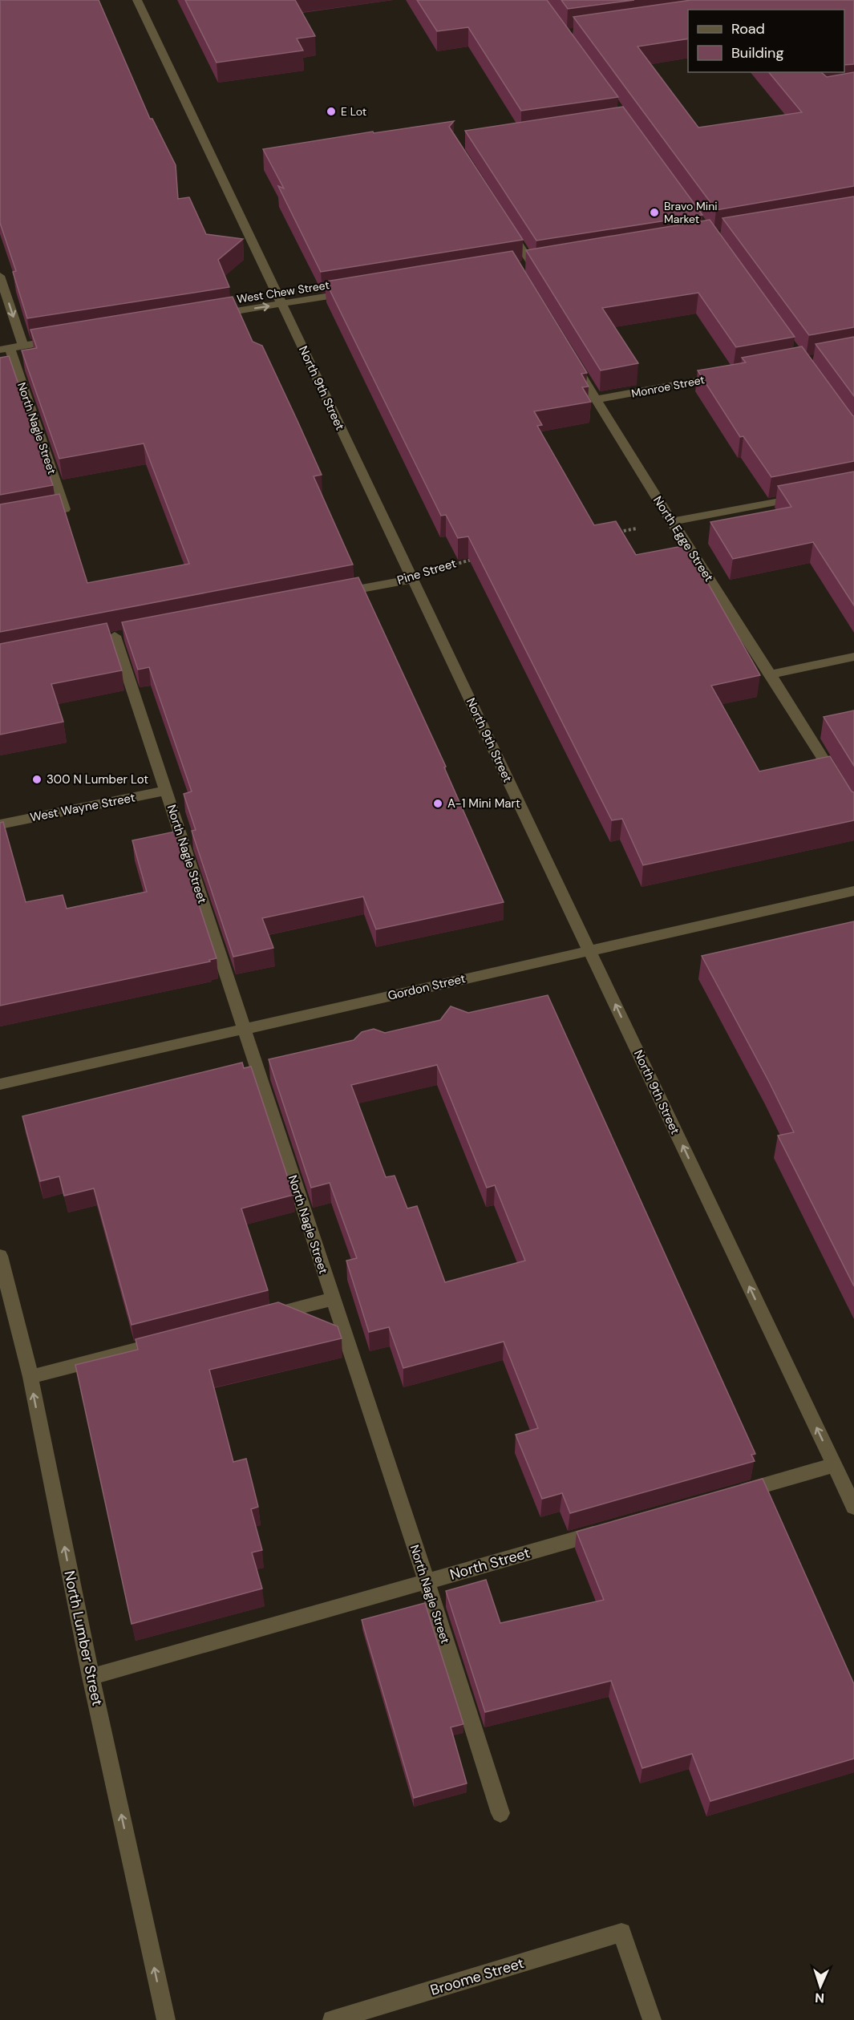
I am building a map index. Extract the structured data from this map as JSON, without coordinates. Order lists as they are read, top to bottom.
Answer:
{
  "streets": {
    "street": [
      "West Chew Street",
      "Monroe Street",
      "North 9th Street",
      "North Nagle Street",
      "North Egge Street",
      "Pine Street",
      "West Wayne Street",
      "Gordon Street",
      "North Street",
      "North Lumber Street",
      "Broome Street"
    ]
  },
  "crossings": [
    ["West Chew Street", "North 9th Street"],
    ["Monroe Street", "North Egge Street"],
    ["North 9th Street", "Pine Street"],
    ["North 9th Street", "Gordon Street"],
    ["North Nagle Street", "West Wayne Street"],
    ["North Nagle Street", "Gordon Street"],
    ["North Nagle Street", "North Street"],
    ["North Street", "North Lumber Street"]
  ],
  "one_way": ["West Chew Street", "North Lumber Street"],
  "places": [
    "E Lot",
    "Bravo Mini Market",
    "300 N Lumber Lot",
    "A-1 Mini Mart"
  ],
  "legend": ["Road", "Building"],
  "north": "bottom"
}
